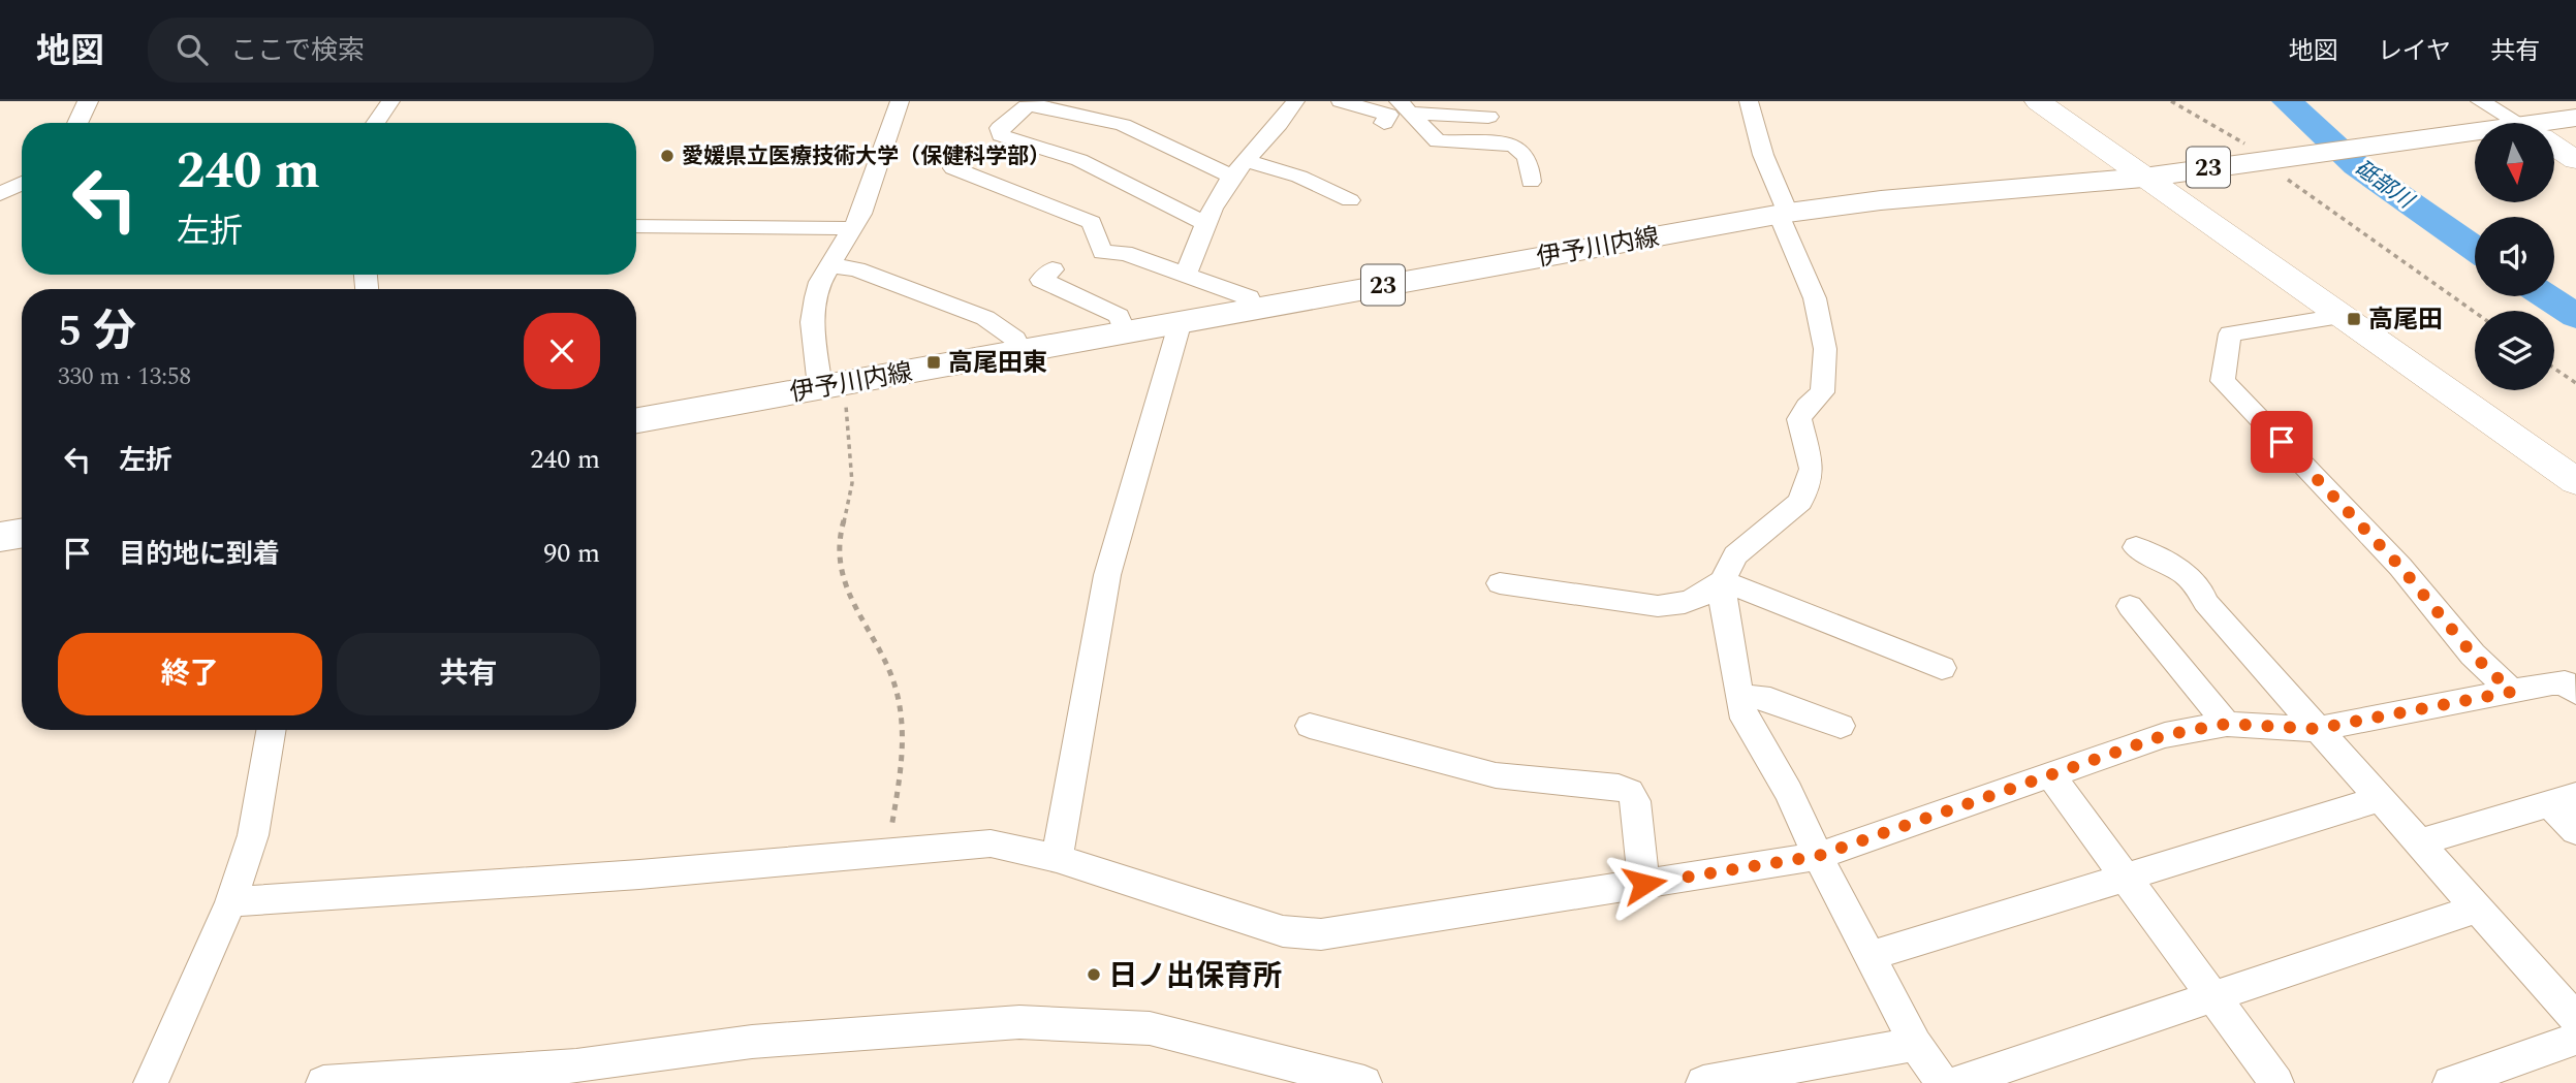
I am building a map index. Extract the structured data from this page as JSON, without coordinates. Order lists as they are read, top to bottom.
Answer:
{
  "streets": {
    "main road": ["23", "伊予川内線"]
  },
  "water": ["砥部川"],
  "places": {
    "other": ["愛媛県立医療技術大学（保健科学部）", "日ノ出保育所"],
    "transit": ["高尾田", "高尾田東"]
  },
  "north": "bottom",
  "page": {
    "header": "地図",
    "search": "ここで検索",
    "nav": ["地図", "レイヤ", "共有"],
    "turn": ["240 m", "左折"],
    "heading": ["5 分", "330 m · 13:58"],
    "list": [
      {
        "name": "左折",
        "value": "240 m"
      },
      {
        "name": "目的地に到着",
        "value": "90 m"
      }
    ],
    "buttons": ["終了", "共有"]
  }
}
